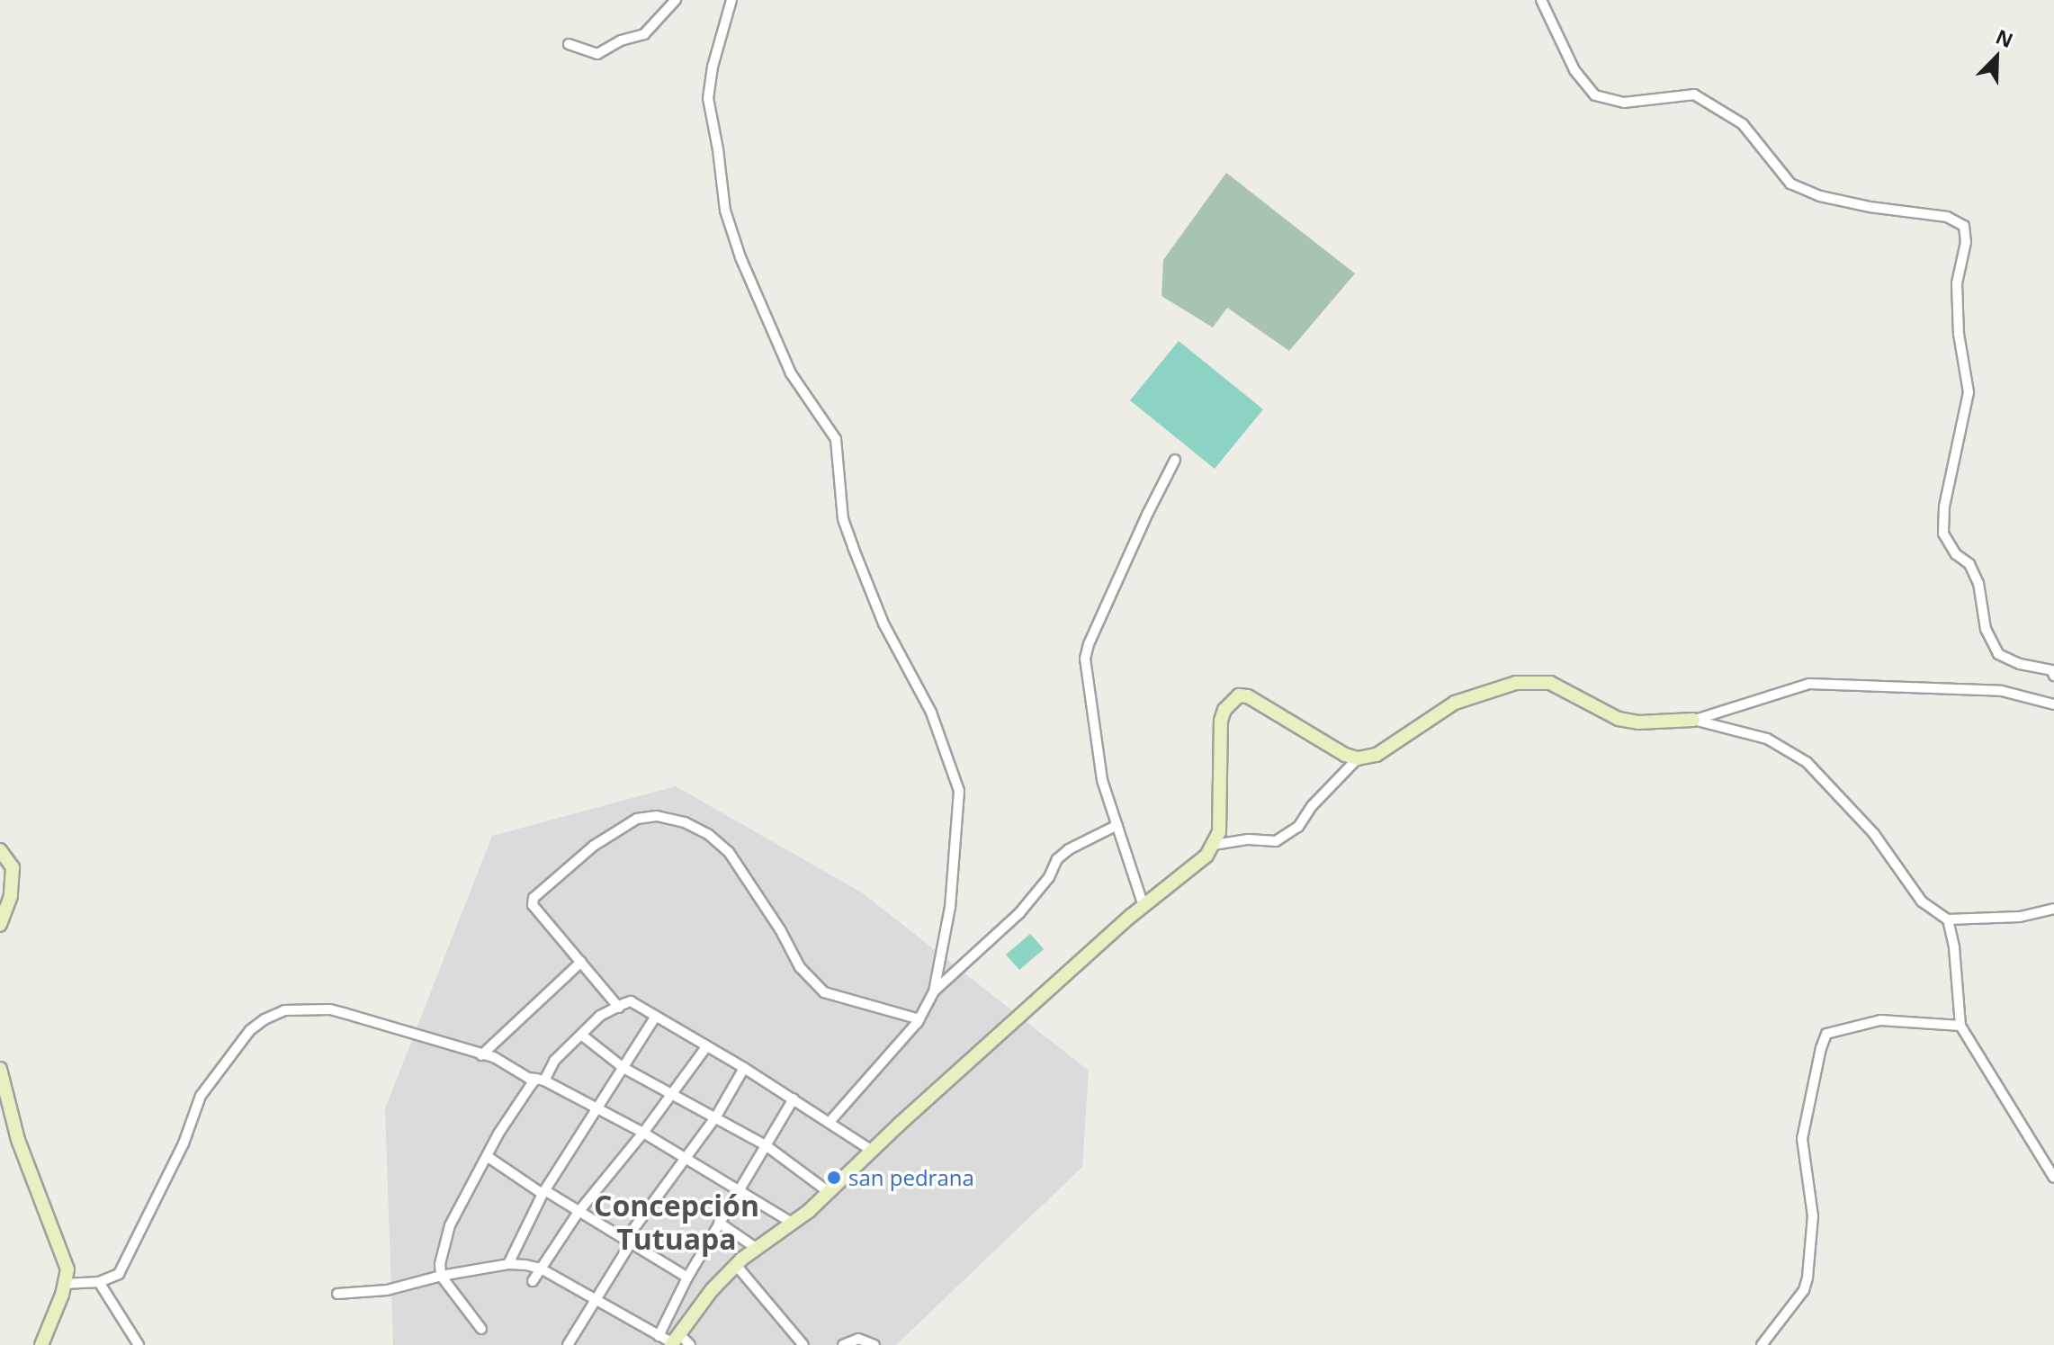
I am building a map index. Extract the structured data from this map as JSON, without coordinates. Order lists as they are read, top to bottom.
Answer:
{
  "districts": ["Concepción Tutuapa"],
  "places": ["san pedrana"],
  "north": "top right"
}
